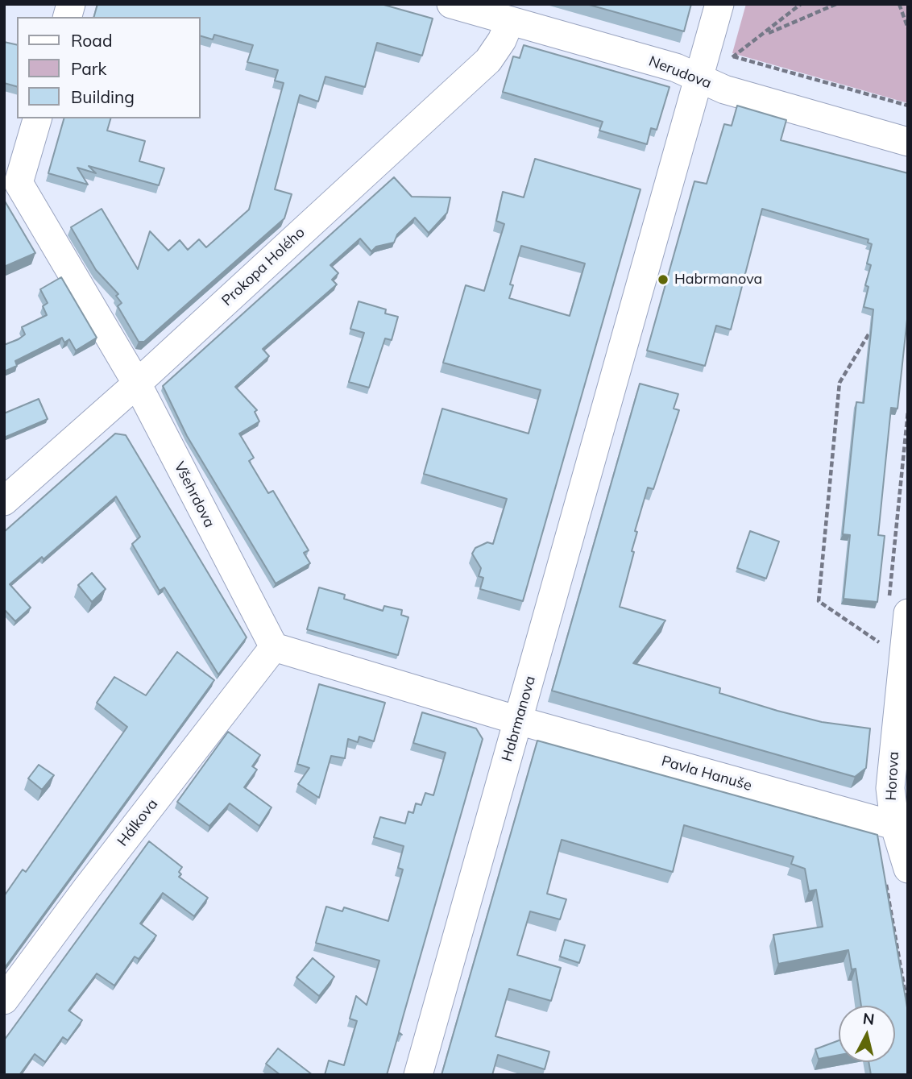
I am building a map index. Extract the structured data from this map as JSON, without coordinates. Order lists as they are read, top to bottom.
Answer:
{
  "streets": {
    "street": [
      "Nerudova",
      "Prokopa Holého",
      "Všehrdova",
      "Habrmanova",
      "Pavla Hanuše",
      "Horova",
      "Hálkova"
    ]
  },
  "crossings": [
    ["Nerudova", "Prokopa Holého"],
    ["Nerudova", "Habrmanova"],
    ["Prokopa Holého", "Všehrdova"],
    ["Všehrdova", "Hálkova"],
    ["Habrmanova", "Pavla Hanuše"],
    ["Pavla Hanuše", "Horova"]
  ],
  "places": ["Habrmanova"],
  "legend": ["Road", "Park", "Building"],
  "north": "top"
}
